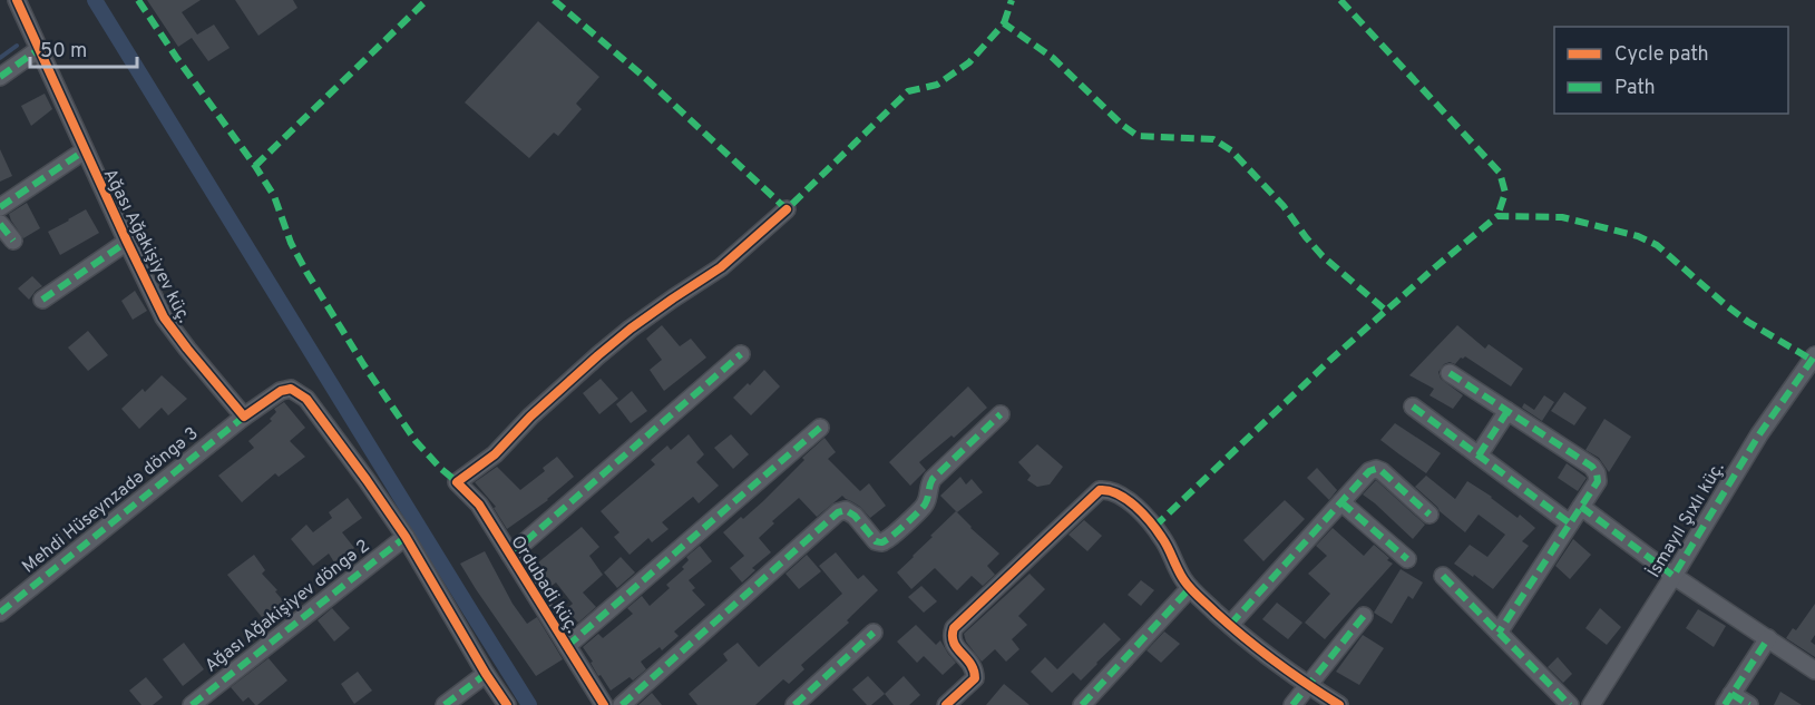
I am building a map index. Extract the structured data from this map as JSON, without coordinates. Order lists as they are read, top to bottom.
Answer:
{
  "streets": {
    "street": [
      "Ağası Ağakişiyev küç.",
      "Mehdi Hüseynzadə döngə 3",
      "İsmayıl Şıxlı küç.",
      "Ordubadi küç.",
      "Ağası Ağakişiyev döngə 2"
    ]
  },
  "crossings": [
    ["Ağası Ağakişiyev küç.", "Mehdi Hüseynzadə döngə 3"]
  ],
  "legend": ["Cycle path", "Path"],
  "scale_bar": "50 m"
}
